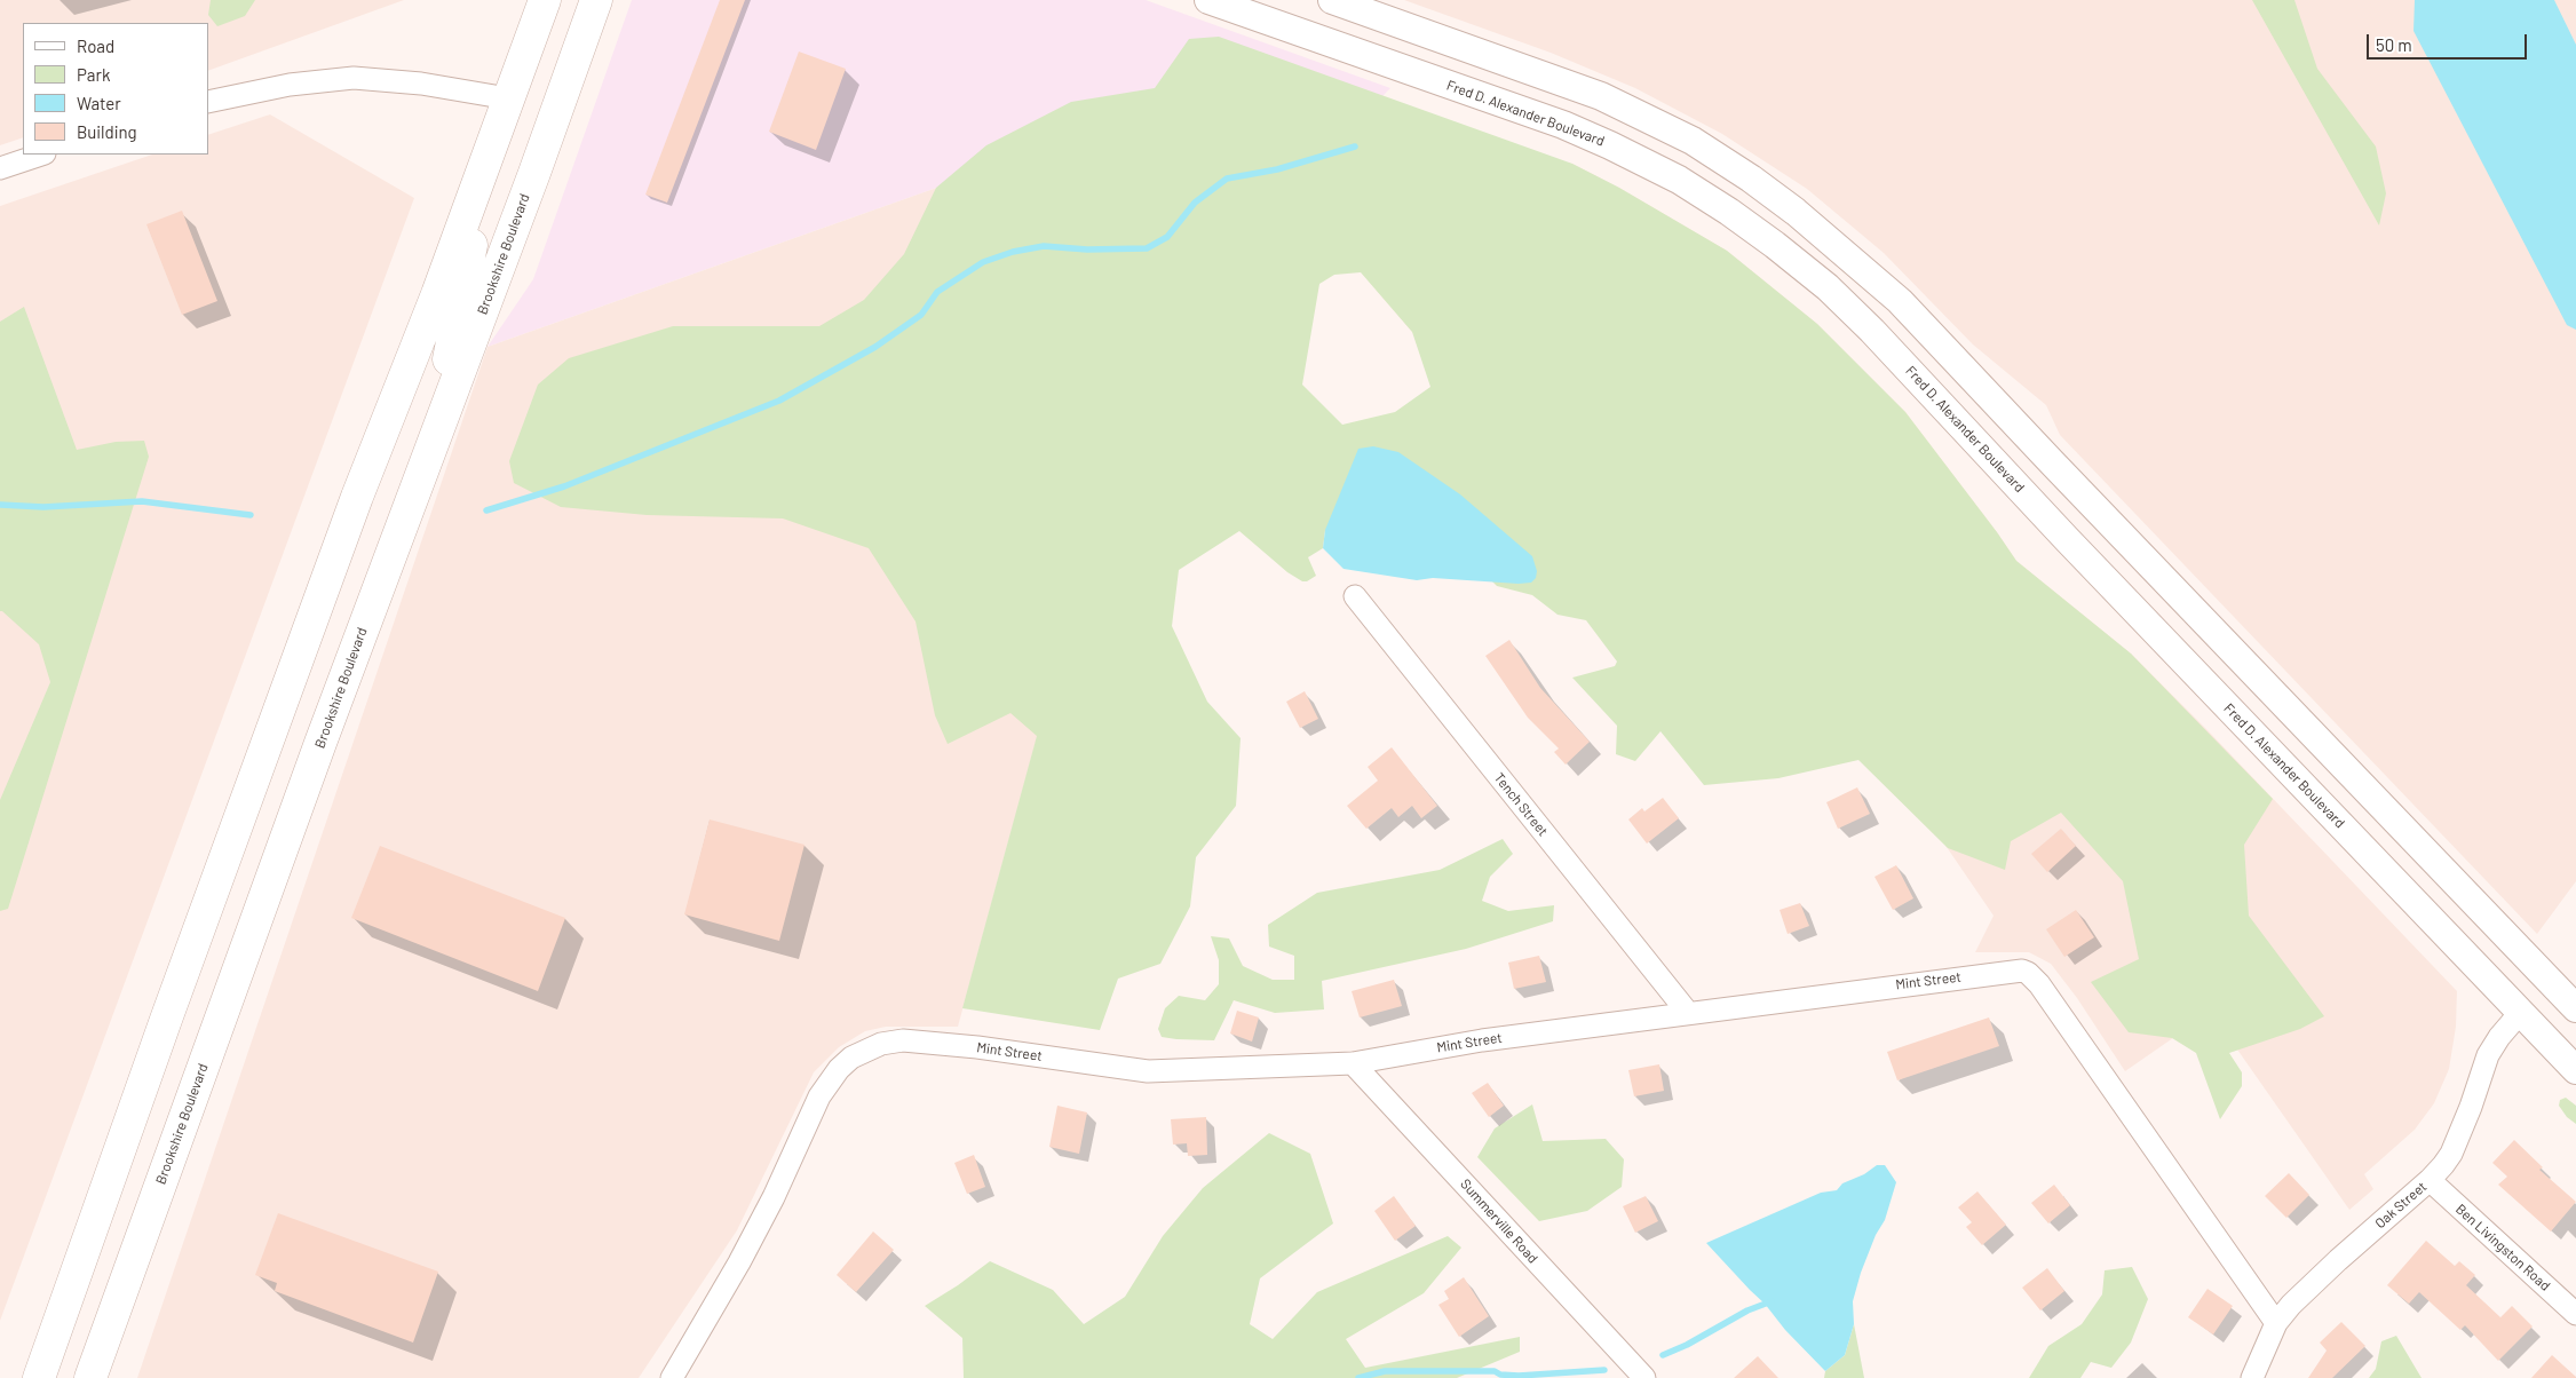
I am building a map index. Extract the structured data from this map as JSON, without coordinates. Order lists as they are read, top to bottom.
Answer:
{
  "streets": {
    "highway": ["Brookshire Boulevard"],
    "main road": ["Fred D. Alexander Boulevard"],
    "street": [
      "Tench Street",
      "Mint Street",
      "Oak Street",
      "Summerville Road",
      "Ben Livingston Road"
    ]
  },
  "crossings": [
    ["Fred D. Alexander Boulevard", "Oak Street"],
    ["Tench Street", "Mint Street"],
    ["Mint Street", "Oak Street"],
    ["Mint Street", "Summerville Road"],
    ["Oak Street", "Ben Livingston Road"]
  ],
  "legend": [
    "Road",
    "Park",
    "Water",
    "Building"
  ],
  "scale_bar": "50 m"
}
